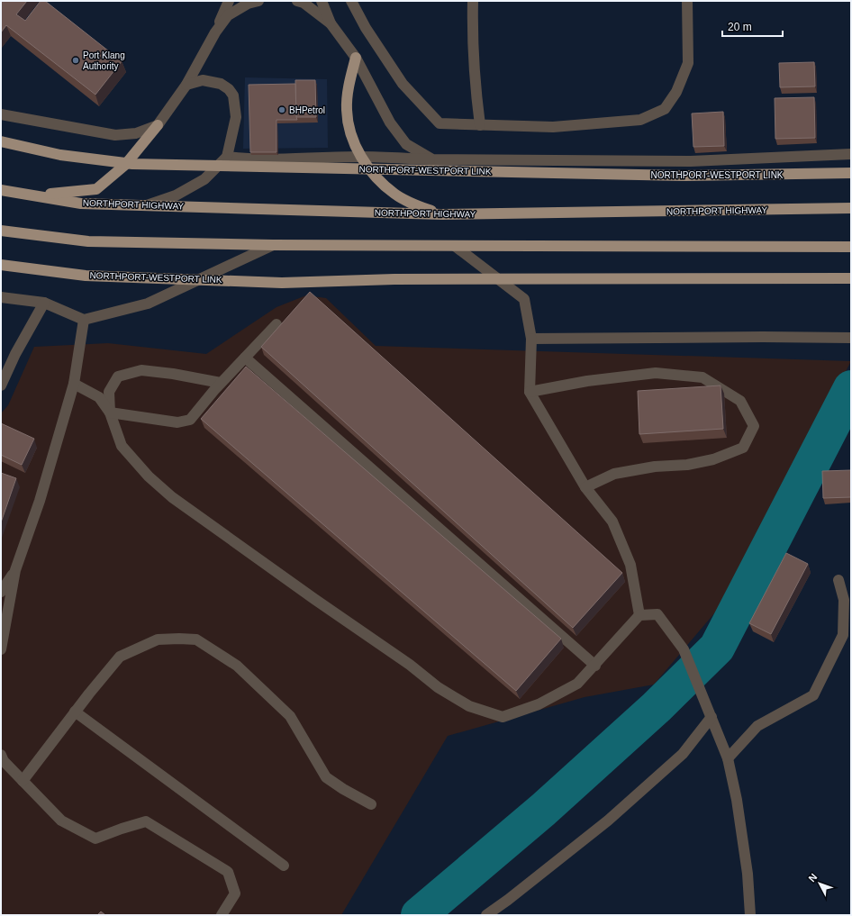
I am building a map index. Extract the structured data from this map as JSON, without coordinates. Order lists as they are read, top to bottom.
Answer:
{
  "streets": {
    "main road": ["NORTHPORT-WESTPORT LINK", "NORTHPORT HIGHWAY"]
  },
  "places": ["Port Klang Authority", "BHPetrol"],
  "scale_bar": "20 m",
  "north": "top left"
}
